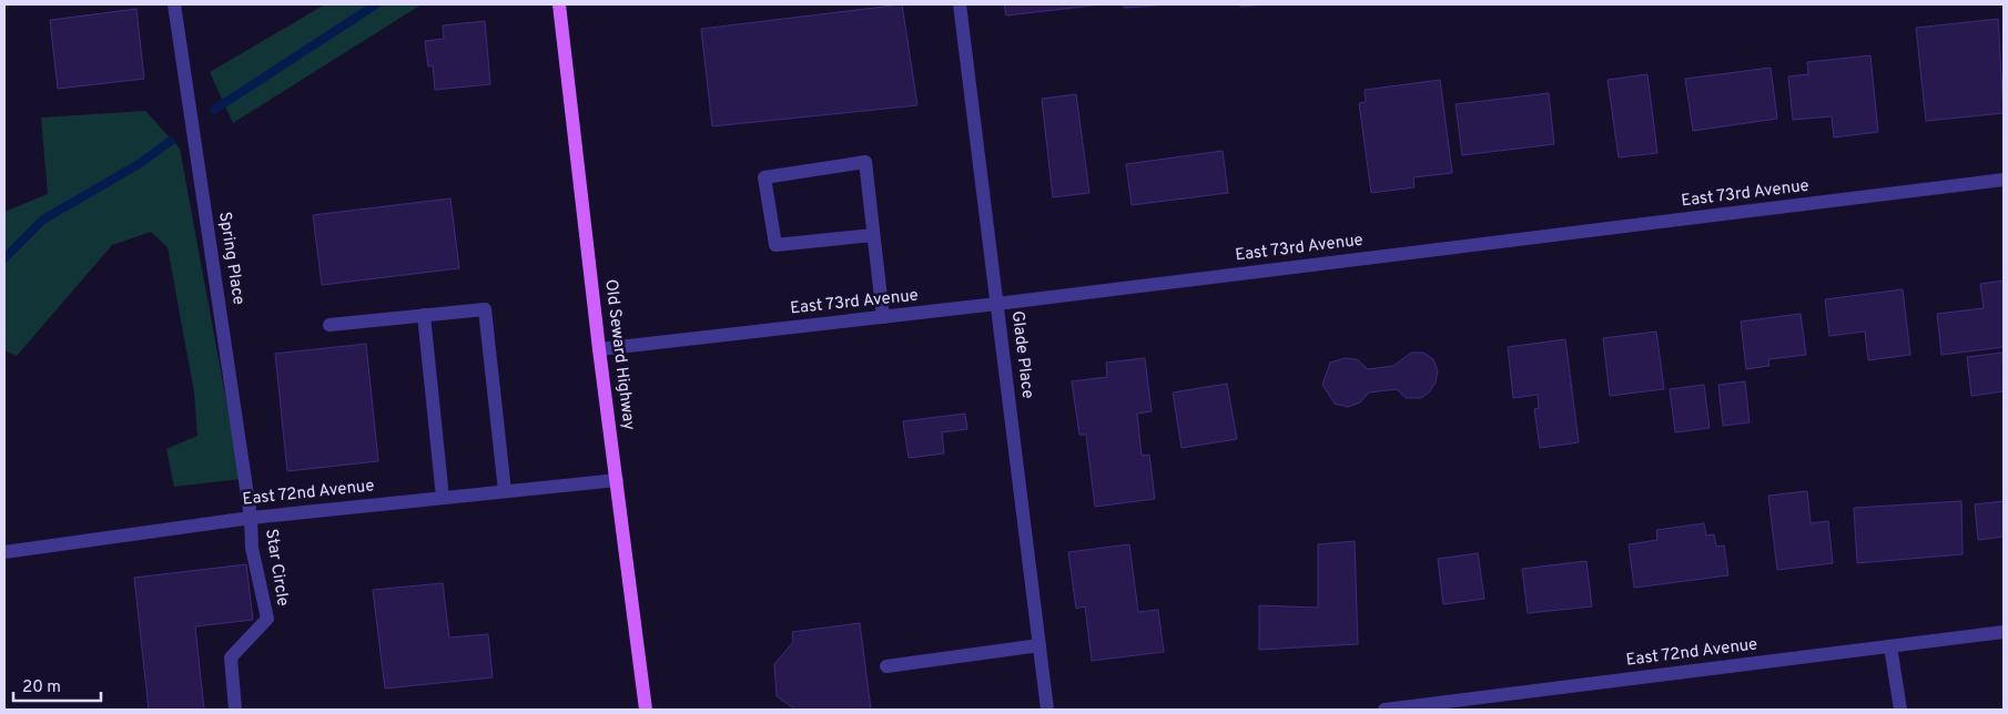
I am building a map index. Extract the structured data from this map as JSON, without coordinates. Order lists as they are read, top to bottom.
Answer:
{
  "streets": {
    "main road": ["Old Seward Highway"],
    "street": [
      "East 73rd Avenue",
      "Spring Place",
      "Glade Place",
      "East 72nd Avenue",
      "Star Circle"
    ]
  },
  "crossings": [
    ["East 73rd Avenue", "Old Seward Highway"],
    ["East 73rd Avenue", "Glade Place"],
    ["Spring Place", "East 72nd Avenue"],
    ["Spring Place", "Star Circle"],
    ["Old Seward Highway", "East 72nd Avenue"],
    ["East 72nd Avenue", "Star Circle"]
  ],
  "scale_bar": "20 m"
}
